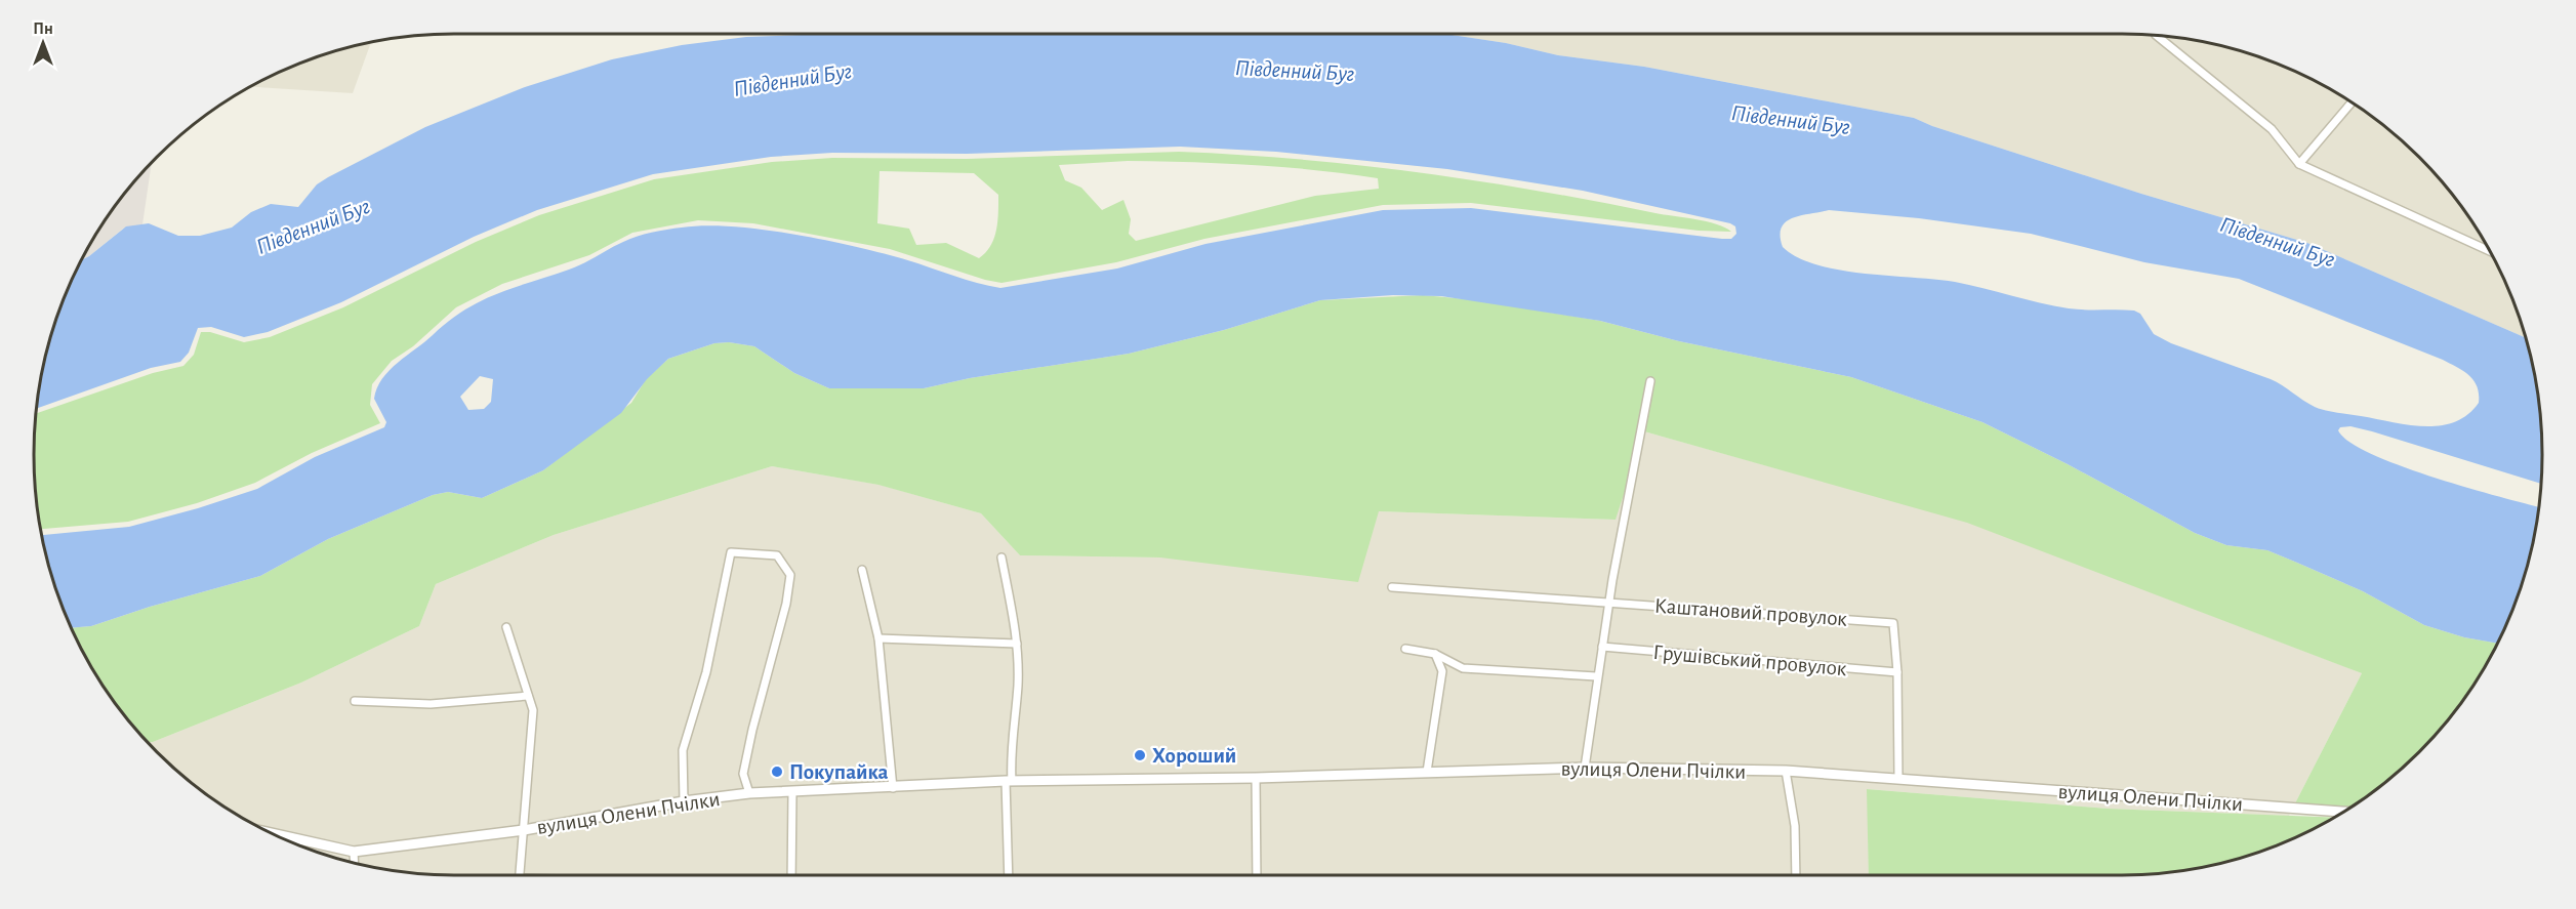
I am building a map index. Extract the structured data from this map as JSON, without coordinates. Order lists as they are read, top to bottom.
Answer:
{
  "streets": {
    "street": ["Каштановий провулок", "Грушівський провулок", "вулиця Олени Пчілки"]
  },
  "crossings": [
    ["Каштановий провулок", "Грушівський провулок"]
  ],
  "water": ["Південний Буг"],
  "places": ["Хороший", "Покупайка"],
  "north": "top"
}
